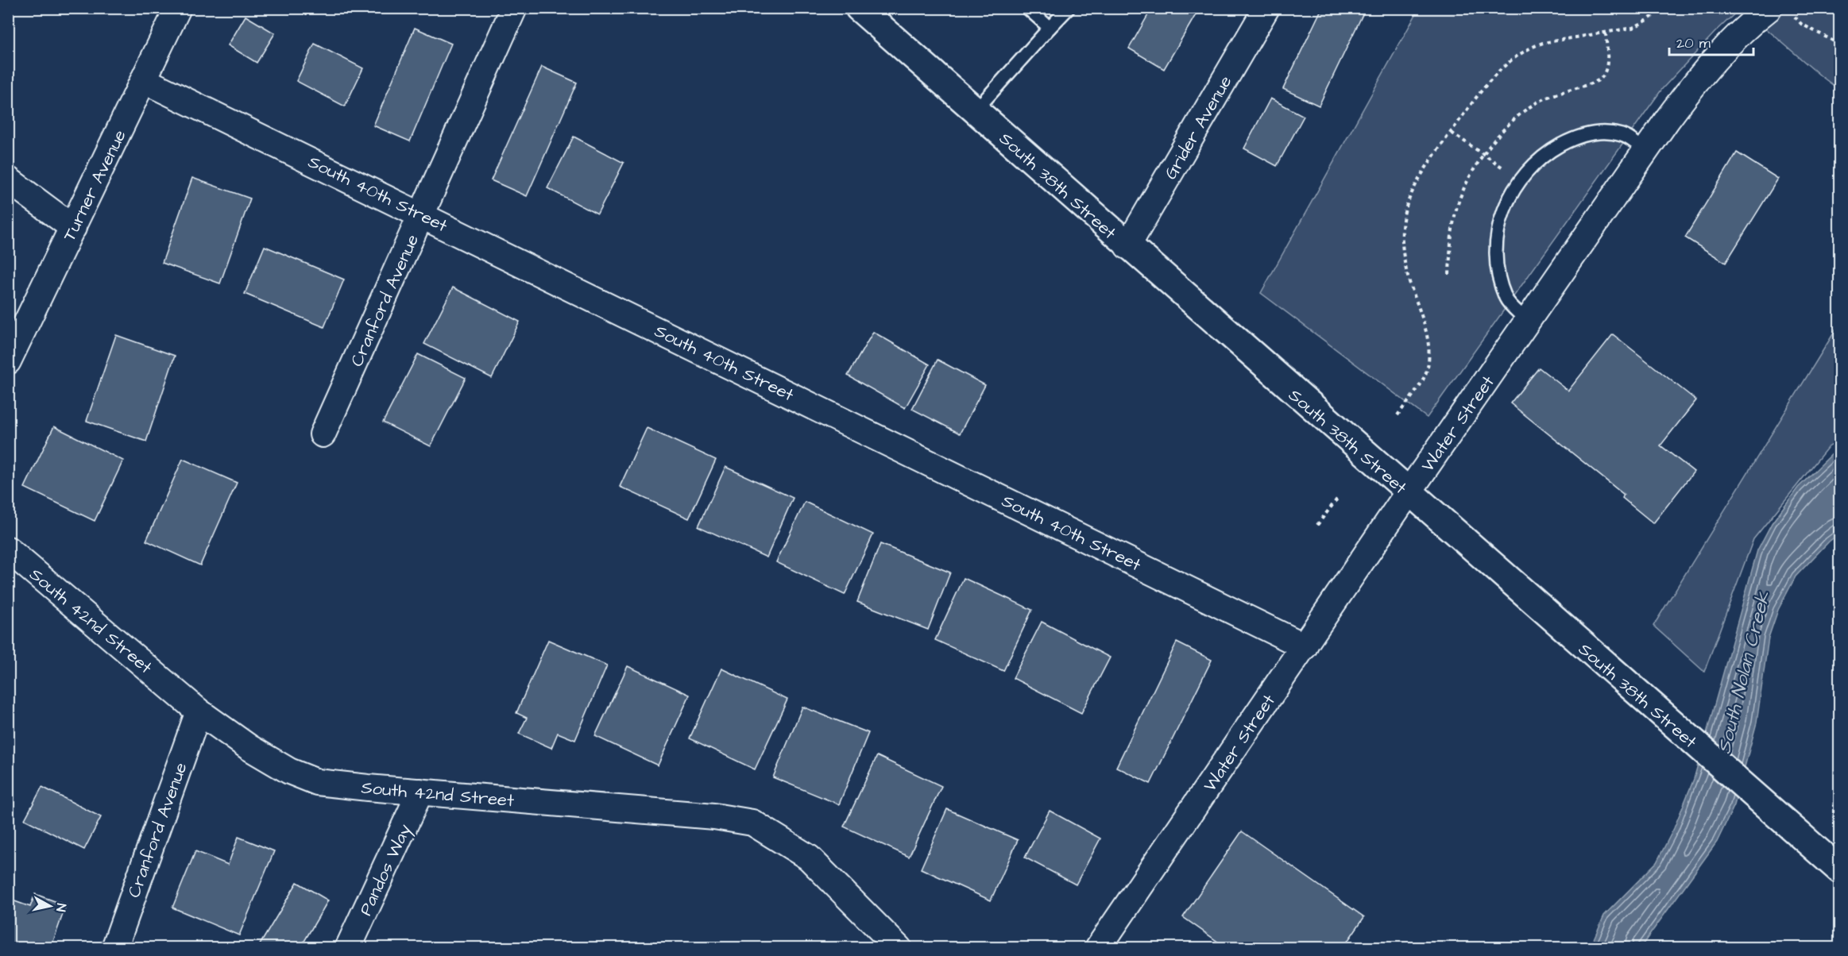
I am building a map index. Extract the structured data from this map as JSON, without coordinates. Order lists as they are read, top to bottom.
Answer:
{
  "streets": {
    "main road": ["South 38th Street"],
    "street": [
      "Grider Avenue",
      "Turner Avenue",
      "South 40th Street",
      "Cranford Avenue",
      "Water Street",
      "South 42nd Street",
      "Pandos Way"
    ]
  },
  "crossings": [
    ["Grider Avenue", "South 38th Street"],
    ["Turner Avenue", "South 40th Street"],
    ["South 38th Street", "Water Street"],
    ["South 40th Street", "Cranford Avenue"],
    ["South 40th Street", "Water Street"],
    ["Cranford Avenue", "South 42nd Street"],
    ["South 42nd Street", "Pandos Way"]
  ],
  "water": ["South Nolan Creek"],
  "scale_bar": "20 m",
  "north": "right"
}
